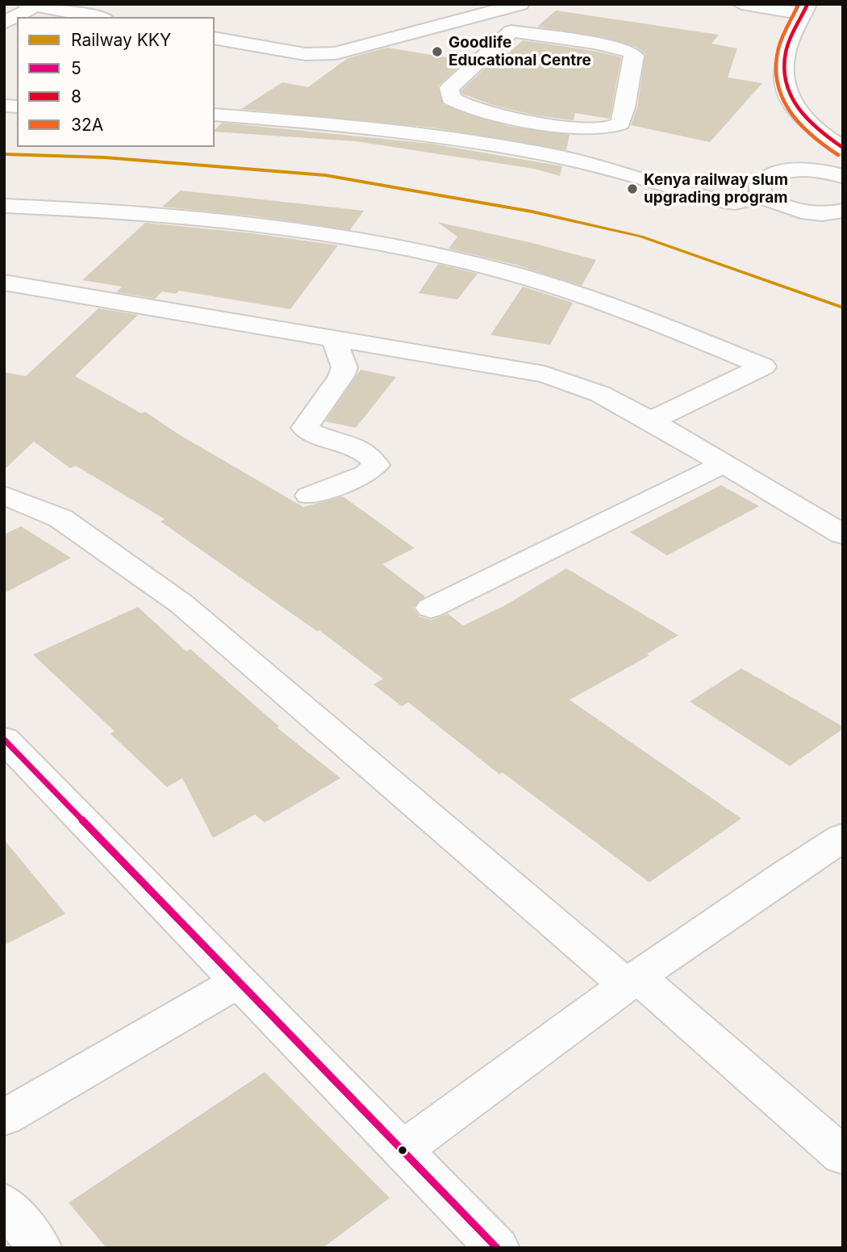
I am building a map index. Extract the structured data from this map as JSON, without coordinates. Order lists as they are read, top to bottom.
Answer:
{
  "places": ["Goodlife Educational Centre", "Kenya railway slum upgrading program"],
  "lines": [
    "transit line 8",
    "transit line 32A",
    "rail line KKY",
    "transit line 5"
  ],
  "legend": [
    "Railway KKY",
    "5",
    "8",
    "32A"
  ]
}
